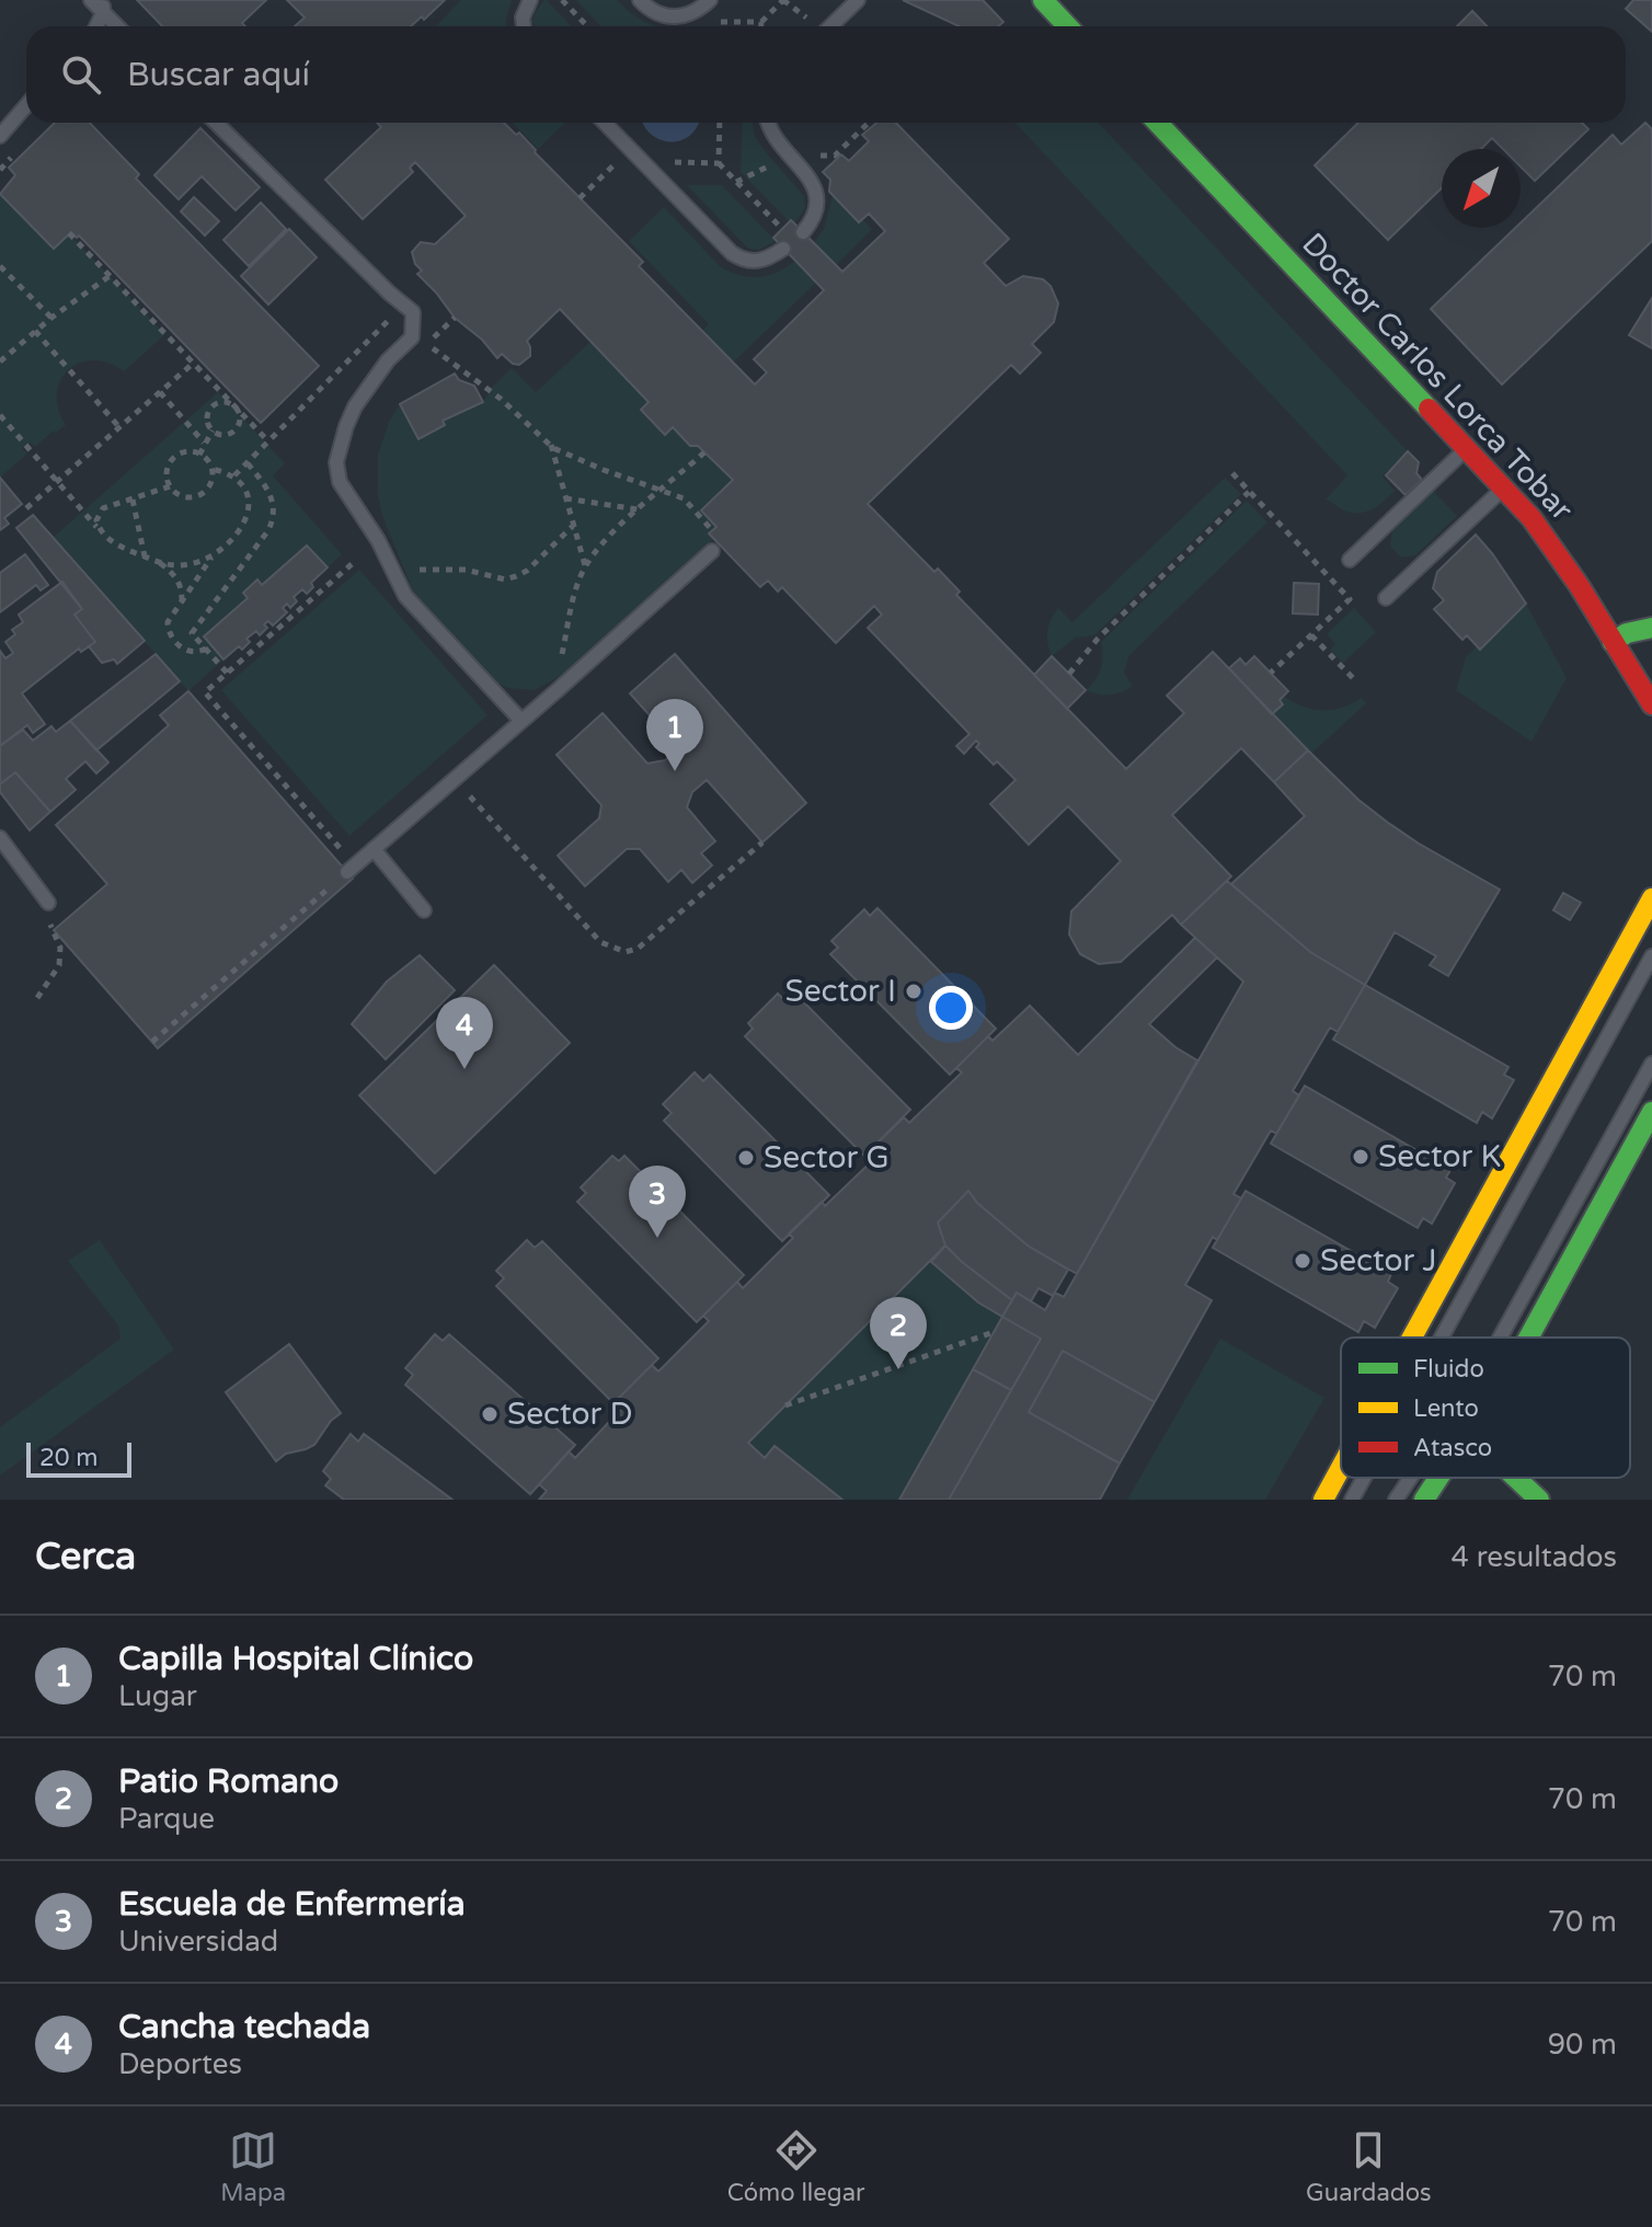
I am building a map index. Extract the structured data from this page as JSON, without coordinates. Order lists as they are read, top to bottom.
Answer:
{
  "streets": {
    "main road": ["Doctor Carlos Lorca Tobar"]
  },
  "places": [
    "Sector I",
    "Sector K",
    "Sector G",
    "Sector J",
    "Sector D"
  ],
  "legend": ["Fluido", "Lento", "Atasco"],
  "scale_bar": "20 m",
  "north": "bottom left",
  "page": {
    "search": "Buscar aquí",
    "pins": [
      "1",
      "4",
      "3",
      "2"
    ],
    "scale": "20 m",
    "heading": ["Cerca", "4 resultados"],
    "list": [
      {
        "mark": "1",
        "name": "Capilla Hospital Clínico",
        "note": "Lugar",
        "value": "70 m"
      },
      {
        "mark": "2",
        "name": "Patio Romano",
        "note": "Parque",
        "value": "70 m"
      },
      {
        "mark": "3",
        "name": "Escuela de Enfermería",
        "note": "Universidad",
        "value": "70 m"
      },
      {
        "mark": "4",
        "name": "Cancha techada",
        "note": "Deportes",
        "value": "90 m"
      }
    ],
    "nav": ["Mapa", "Cómo llegar", "Guardados"]
  }
}
